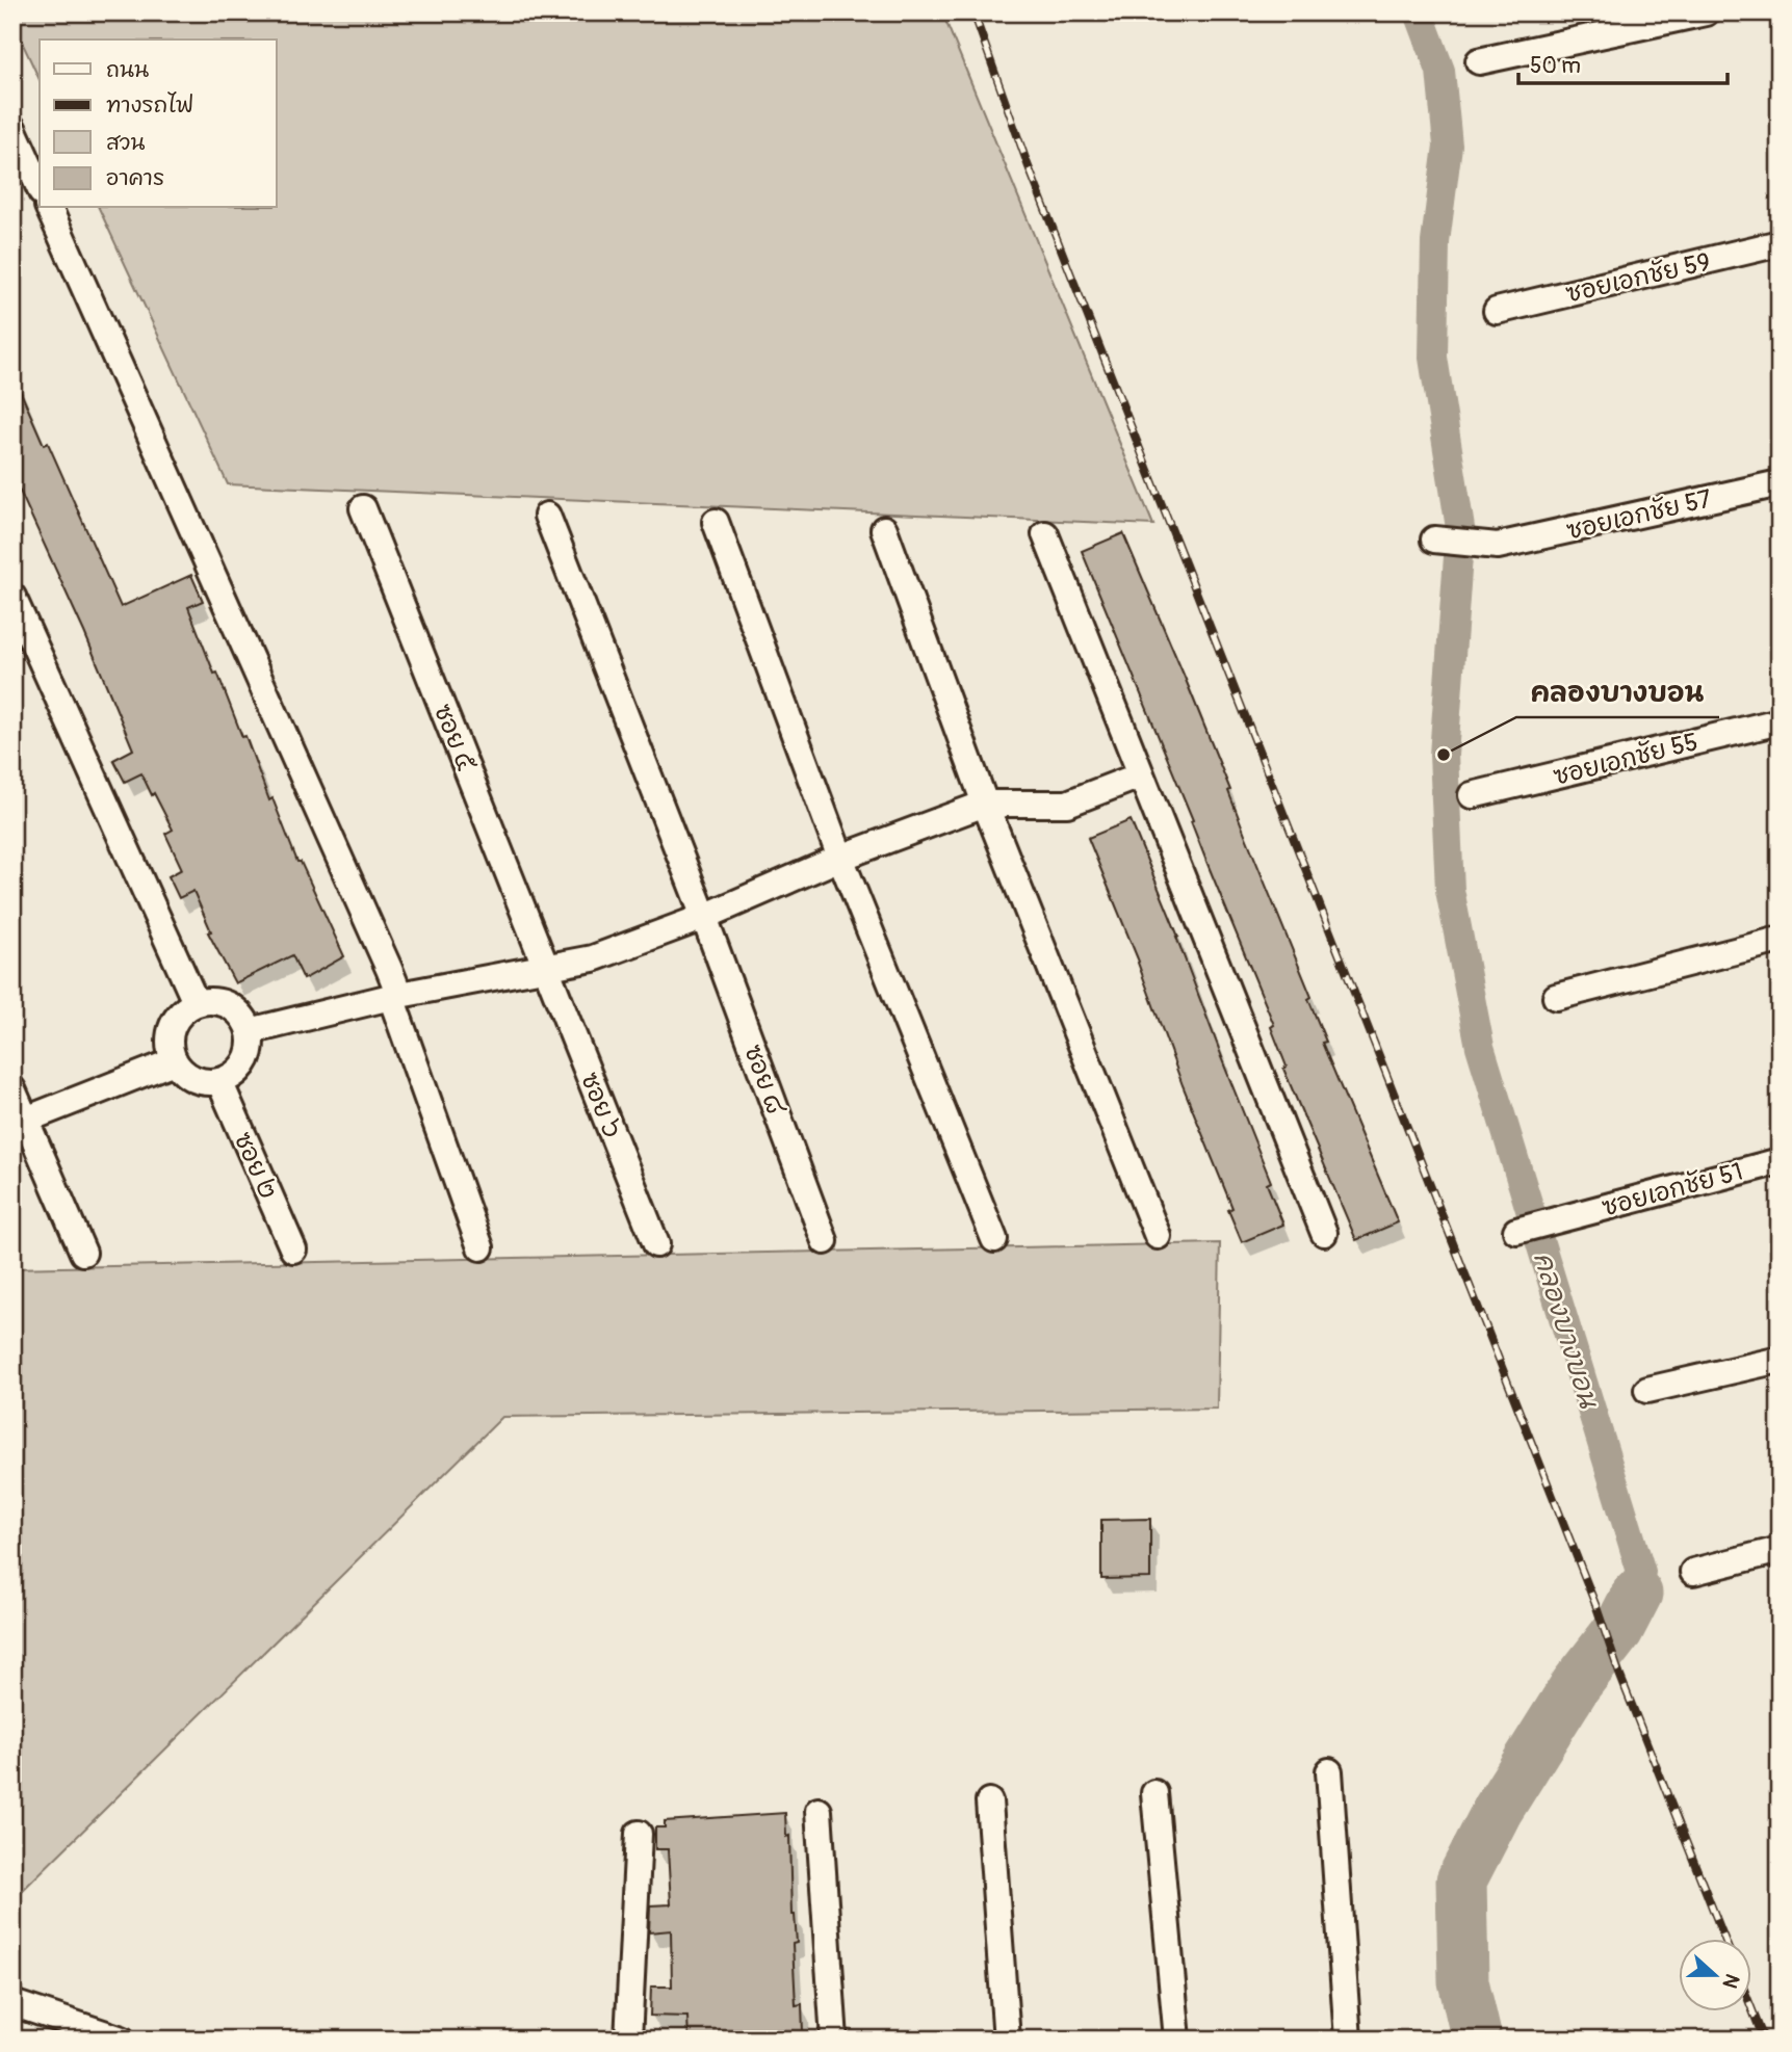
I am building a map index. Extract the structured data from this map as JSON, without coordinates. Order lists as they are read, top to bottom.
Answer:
{
  "streets": {
    "street": [
      "ซอยเอกชัย 59",
      "ซอยเอกชัย 57",
      "ซอย ๕",
      "ซอยเอกชัย 55",
      "ซอย ๘",
      "ซอย ๖",
      "ซอย ๒",
      "ซอยเอกชัย 51"
    ]
  },
  "crossings": [
    ["ซอย ๕", "ซอย ๖"]
  ],
  "water": ["คลองบางบอน"],
  "places": ["คลองบางบอน"],
  "legend": [
    "ถนน",
    "ทางรถไฟ",
    "สวน",
    "อาคาร"
  ],
  "scale_bar": "50 m",
  "north": "right"
}
